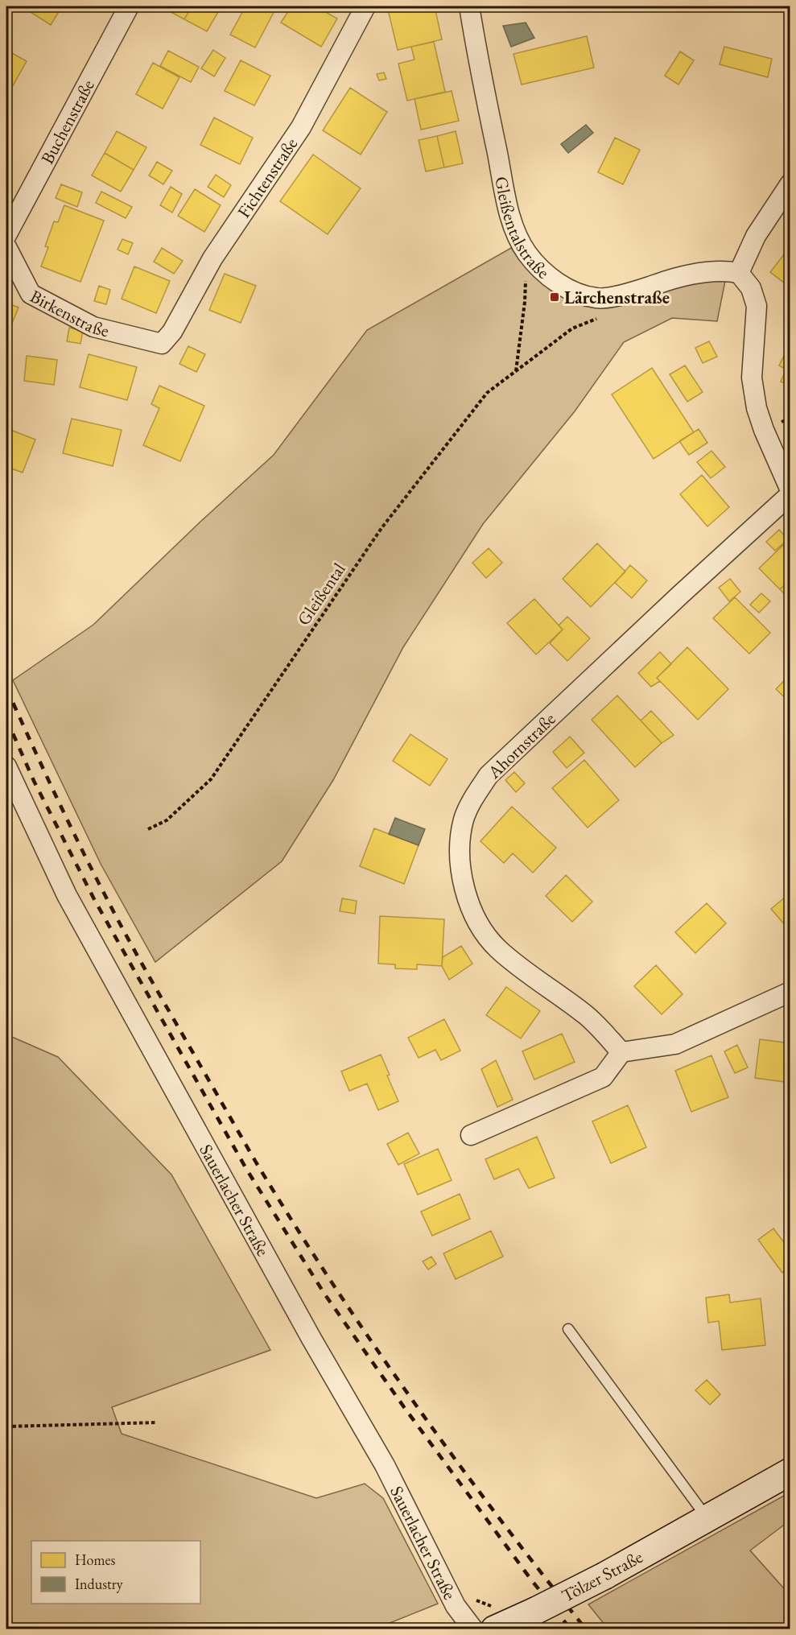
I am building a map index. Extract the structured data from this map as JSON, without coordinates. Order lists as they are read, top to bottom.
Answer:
{
  "streets": {
    "main road": ["Tölzer Straße"],
    "street": [
      "Buchenstraße",
      "Fichtenstraße",
      "Gleißentalstraße",
      "Birkenstraße",
      "Ahornstraße",
      "Sauerlacher Straße"
    ],
    "path": ["Gleißental"]
  },
  "crossings": [
    ["Fichtenstraße", "Birkenstraße"]
  ],
  "places": {
    "transit": ["Lärchenstraße"]
  },
  "legend": ["Homes", "Industry"]
}
